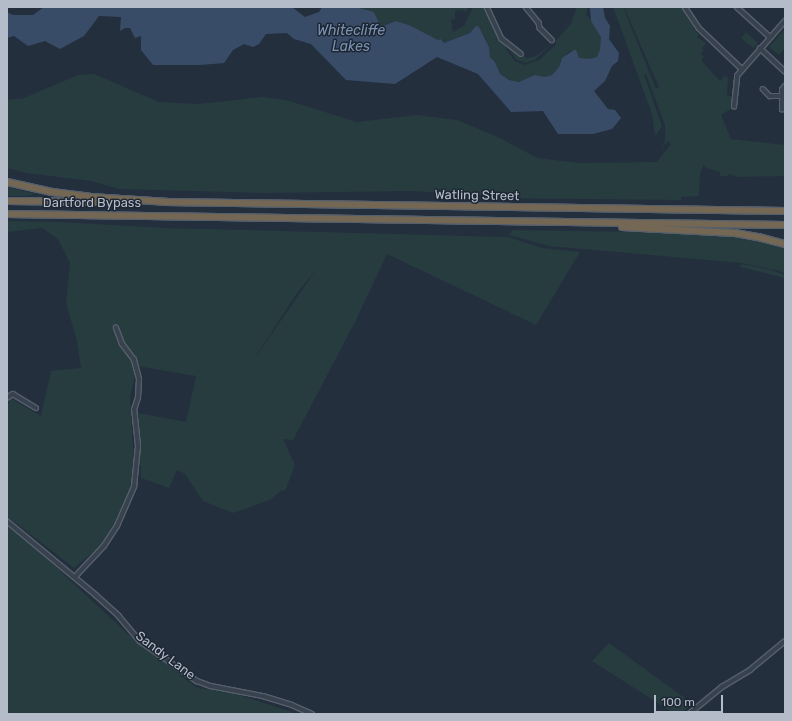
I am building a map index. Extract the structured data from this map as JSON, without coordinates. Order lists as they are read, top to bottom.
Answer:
{
  "streets": {
    "highway": ["Watling Street", "Dartford Bypass"],
    "street": ["Sandy Lane"]
  },
  "crossings": [
    ["Watling Street", "Dartford Bypass"]
  ],
  "water": ["Whitecliffe Lakes"],
  "scale_bar": "100 m"
}
